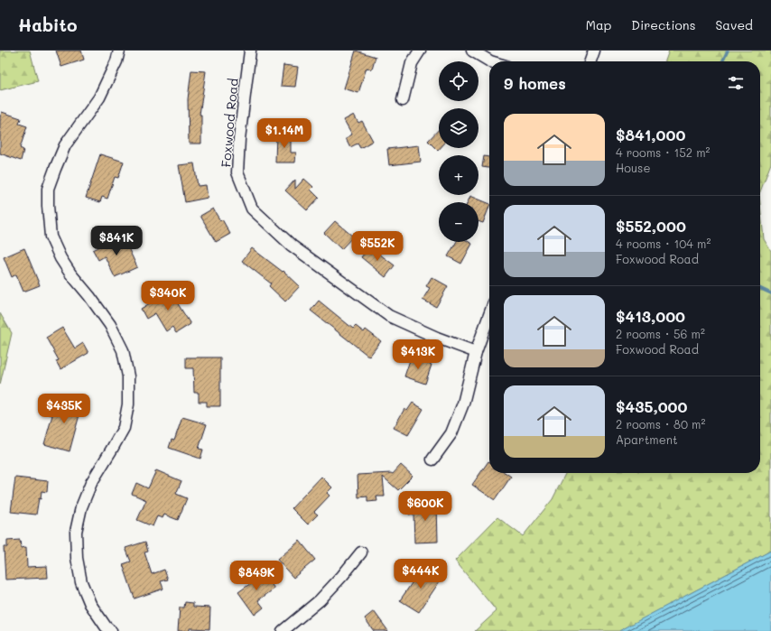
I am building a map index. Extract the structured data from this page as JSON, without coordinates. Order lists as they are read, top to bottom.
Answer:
{
  "streets": {
    "street": ["Foxwood Road"]
  },
  "page": {
    "header": "Habito",
    "nav": ["Map", "Directions", "Saved"],
    "map_buttons": ["+", "−"],
    "heading": "9 homes",
    "list": [
      {
        "name": "$841,000",
        "note": "4 rooms · 152 m² · House"
      },
      {
        "name": "$552,000",
        "note": "4 rooms · 104 m² · Foxwood Road"
      },
      {
        "name": "$413,000",
        "note": "2 rooms · 56 m² · Foxwood Road"
      },
      {
        "name": "$435,000",
        "note": "2 rooms · 80 m² · Apartment"
      }
    ],
    "price": [
      "$1.14M",
      "$841K",
      "$552K",
      "$340K",
      "$413K",
      "$435K",
      "$600K",
      "$444K",
      "$849K"
    ]
  }
}
